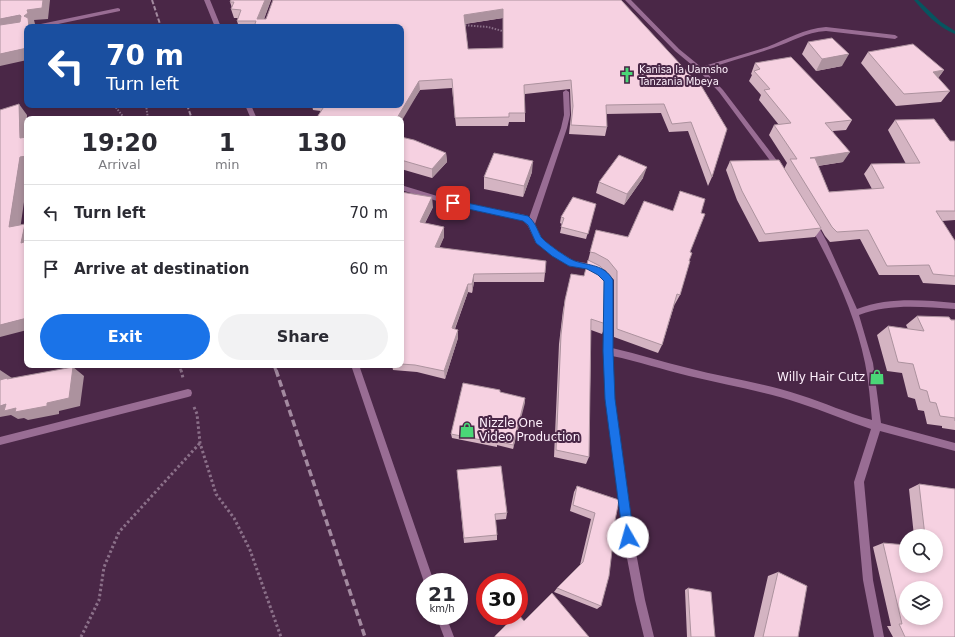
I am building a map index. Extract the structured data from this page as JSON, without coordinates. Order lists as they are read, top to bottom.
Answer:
{
  "places": {
    "church": ["Kanisa la Uamsho Tanzania Mbeya"],
    "shop": ["Willy Hair Cutz", "Nizzle One Video Production"]
  },
  "page": {
    "turn": ["70 m", "Turn left"],
    "eta": [
      "19:20",
      "Arrival",
      "1",
      "min",
      "130",
      "m"
    ],
    "list": [
      {
        "name": "Turn left",
        "value": "70 m"
      },
      {
        "name": "Arrive at destination",
        "value": "60 m"
      }
    ],
    "buttons": ["Exit", "Share"],
    "speed": "21 km/h",
    "limit": "30"
  }
}
